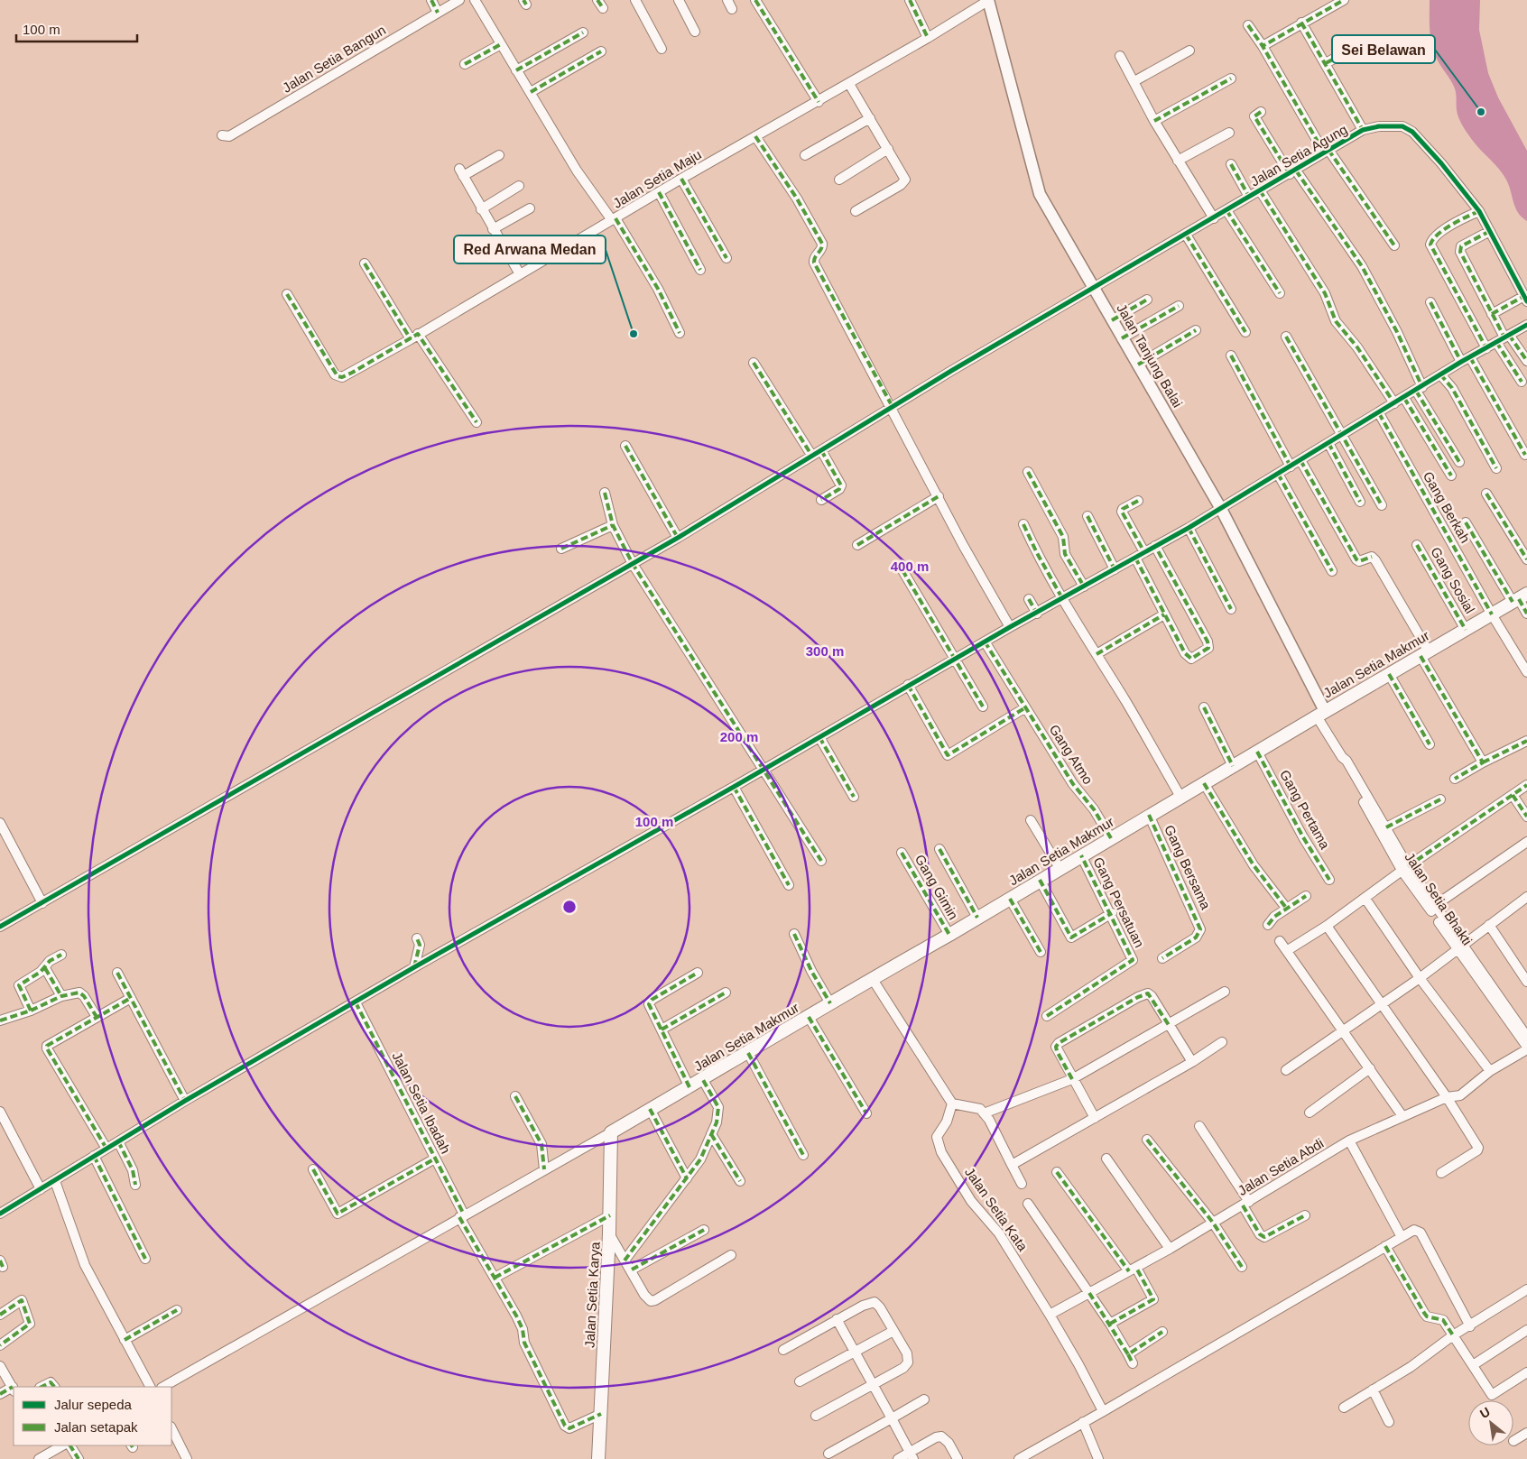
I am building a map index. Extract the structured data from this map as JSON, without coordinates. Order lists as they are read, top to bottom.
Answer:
{
  "streets": {
    "main road": ["Jalan Setia Makmur", "Jalan Setia Karya"],
    "street": [
      "Jalan Setia Bangun",
      "Jalan Setia Agung",
      "Jalan Setia Maju",
      "Jalan Tanjung Balai",
      "Gang Berkah",
      "Gang Sosial",
      "Gang Atmo",
      "Gang Pertama",
      "Gang Bersama",
      "Gang Gimin",
      "Jalan Setia Bhakti",
      "Gang Persatuan",
      "Jalan Setia Ibadah",
      "Jalan Setia Abdi",
      "Jalan Setia Kata"
    ]
  },
  "crossings": [
    ["Jalan Setia Agung", "Jalan Tanjung Balai"],
    ["Jalan Setia Maju", "Jalan Tanjung Balai"],
    ["Jalan Tanjung Balai", "Jalan Setia Makmur"],
    ["Jalan Tanjung Balai", "Jalan Setia Bhakti"],
    ["Gang Berkah", "Jalan Setia Makmur"],
    ["Gang Sosial", "Jalan Setia Makmur"],
    ["Jalan Setia Makmur", "Gang Atmo"],
    ["Jalan Setia Makmur", "Gang Pertama"],
    ["Jalan Setia Makmur", "Gang Bersama"],
    ["Jalan Setia Makmur", "Gang Gimin"],
    ["Jalan Setia Makmur", "Jalan Setia Bhakti"],
    ["Jalan Setia Makmur", "Gang Persatuan"],
    ["Jalan Setia Makmur", "Jalan Setia Karya"],
    ["Jalan Setia Bhakti", "Jalan Setia Abdi"],
    ["Jalan Setia Ibadah", "Jalan Setia Karya"],
    ["Jalan Setia Abdi", "Jalan Setia Kata"]
  ],
  "places": ["Sei Belawan", "Red Arwana Medan"],
  "legend": ["Jalur sepeda", "Jalan setapak"],
  "scale_bar": "100 m",
  "north": "top left",
  "rings": [
    "400 m",
    "300 m",
    "200 m",
    "100 m"
  ]
}
